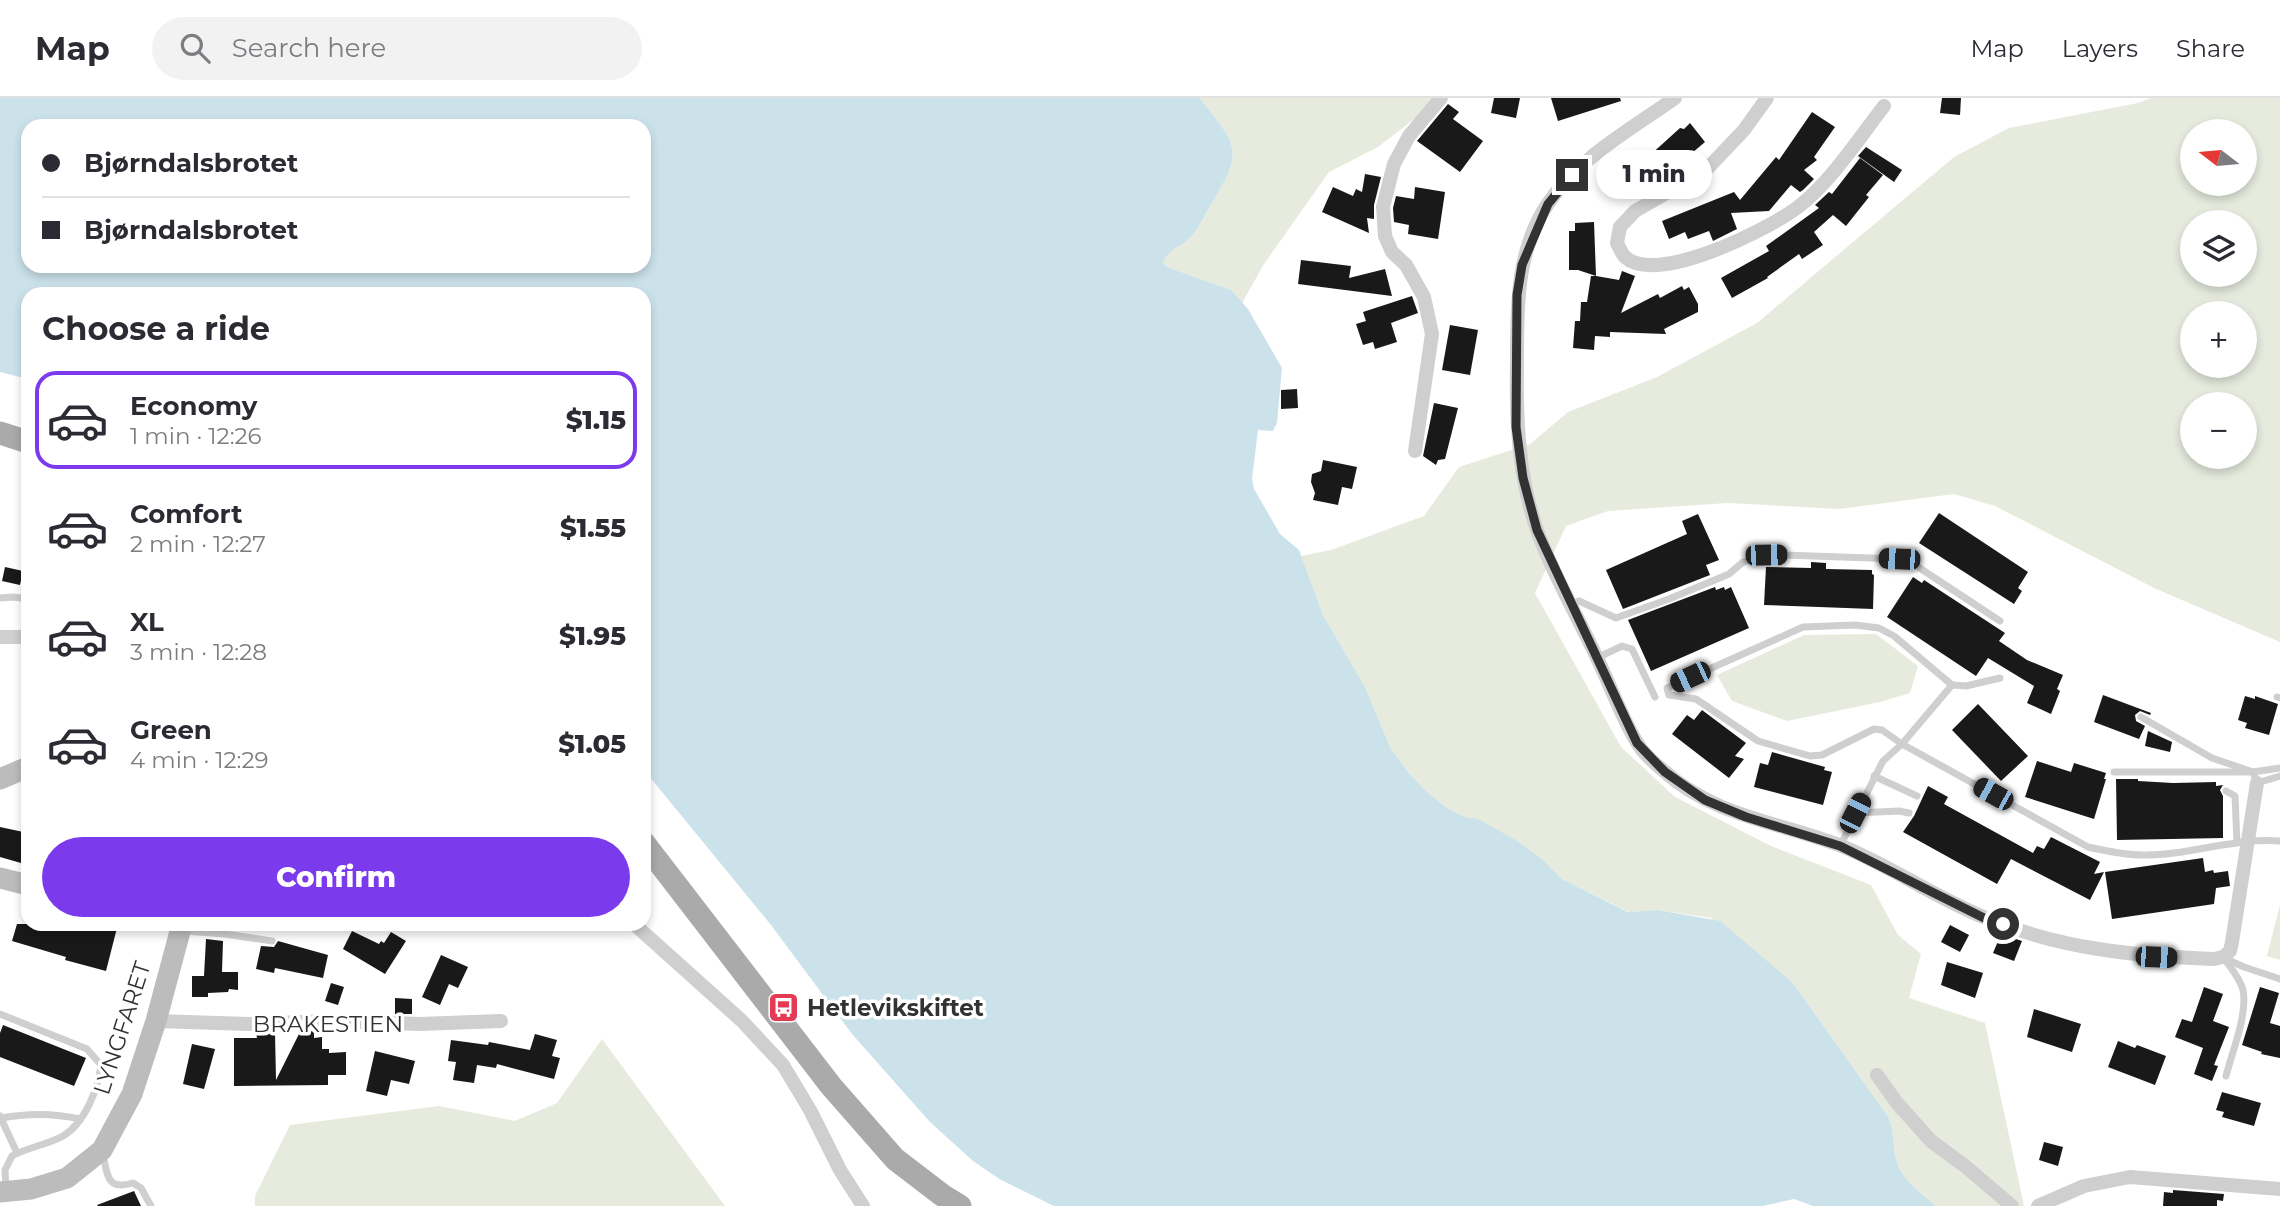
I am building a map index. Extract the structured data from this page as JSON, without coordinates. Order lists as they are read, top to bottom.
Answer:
{
  "streets": {
    "street": ["BRAKESTIEN", "LYNGFARET"]
  },
  "crossings": [
    ["BRAKESTIEN", "LYNGFARET"]
  ],
  "places": {
    "bus stop": ["Hetlevikskiftet"]
  },
  "north": "left",
  "page": {
    "header": "Map",
    "search": "Search here",
    "nav": ["Map", "Layers", "Share"],
    "map_buttons": ["+", "−"],
    "banner": ["Bjørndalsbrotet", "Bjørndalsbrotet"],
    "bubble": "1 min",
    "heading": "Choose a ride",
    "list": [
      {
        "name": "Economy",
        "note": "1 min · 12:26",
        "value": "$1.15"
      },
      {
        "name": "Comfort",
        "note": "2 min · 12:27",
        "value": "$1.55"
      },
      {
        "name": "XL",
        "note": "3 min · 12:28",
        "value": "$1.95"
      },
      {
        "name": "Green",
        "note": "4 min · 12:29",
        "value": "$1.05"
      }
    ],
    "buttons": "Confirm"
  }
}
